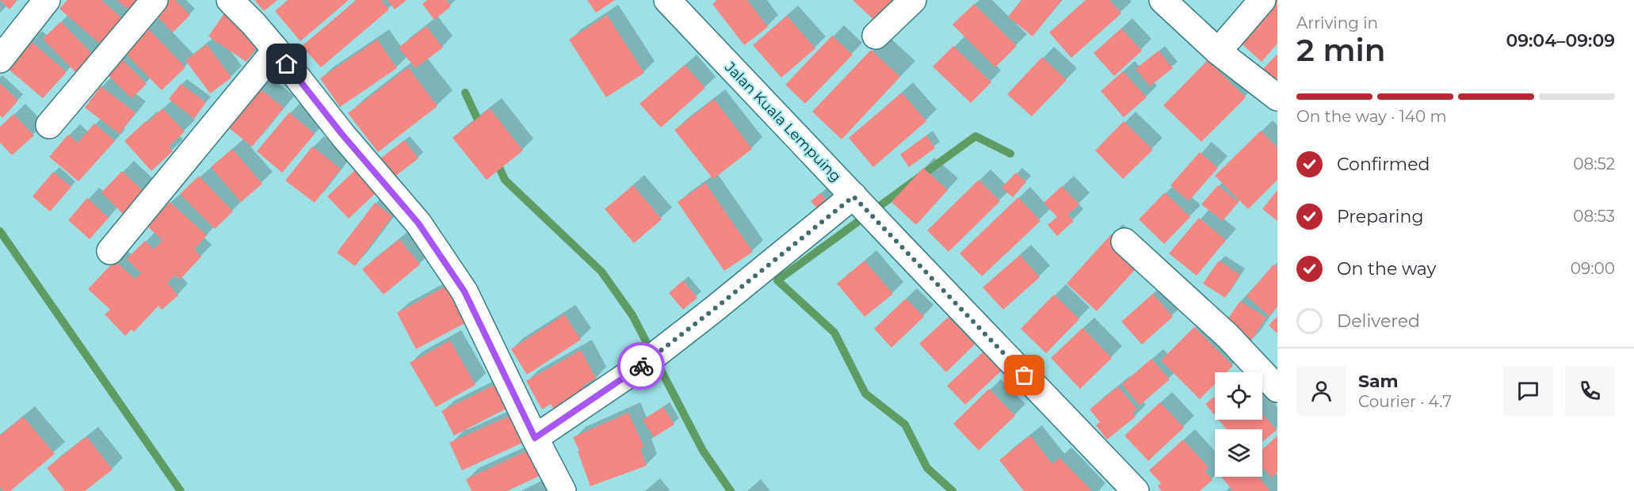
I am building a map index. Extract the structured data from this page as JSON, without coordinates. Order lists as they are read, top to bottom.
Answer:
{
  "streets": {
    "street": ["Jalan Kuala Lempuing"]
  },
  "page": {
    "heading": ["2 min", "Arriving in", "09:04–09:09"],
    "panel": ["Sam", "Courier · 4.7"],
    "bar": "On the way · 140 m",
    "list": [
      ["Confirmed", "08:52"],
      ["Preparing", "08:53"],
      ["On the way", "09:00"],
      "Delivered"
    ]
  }
}
